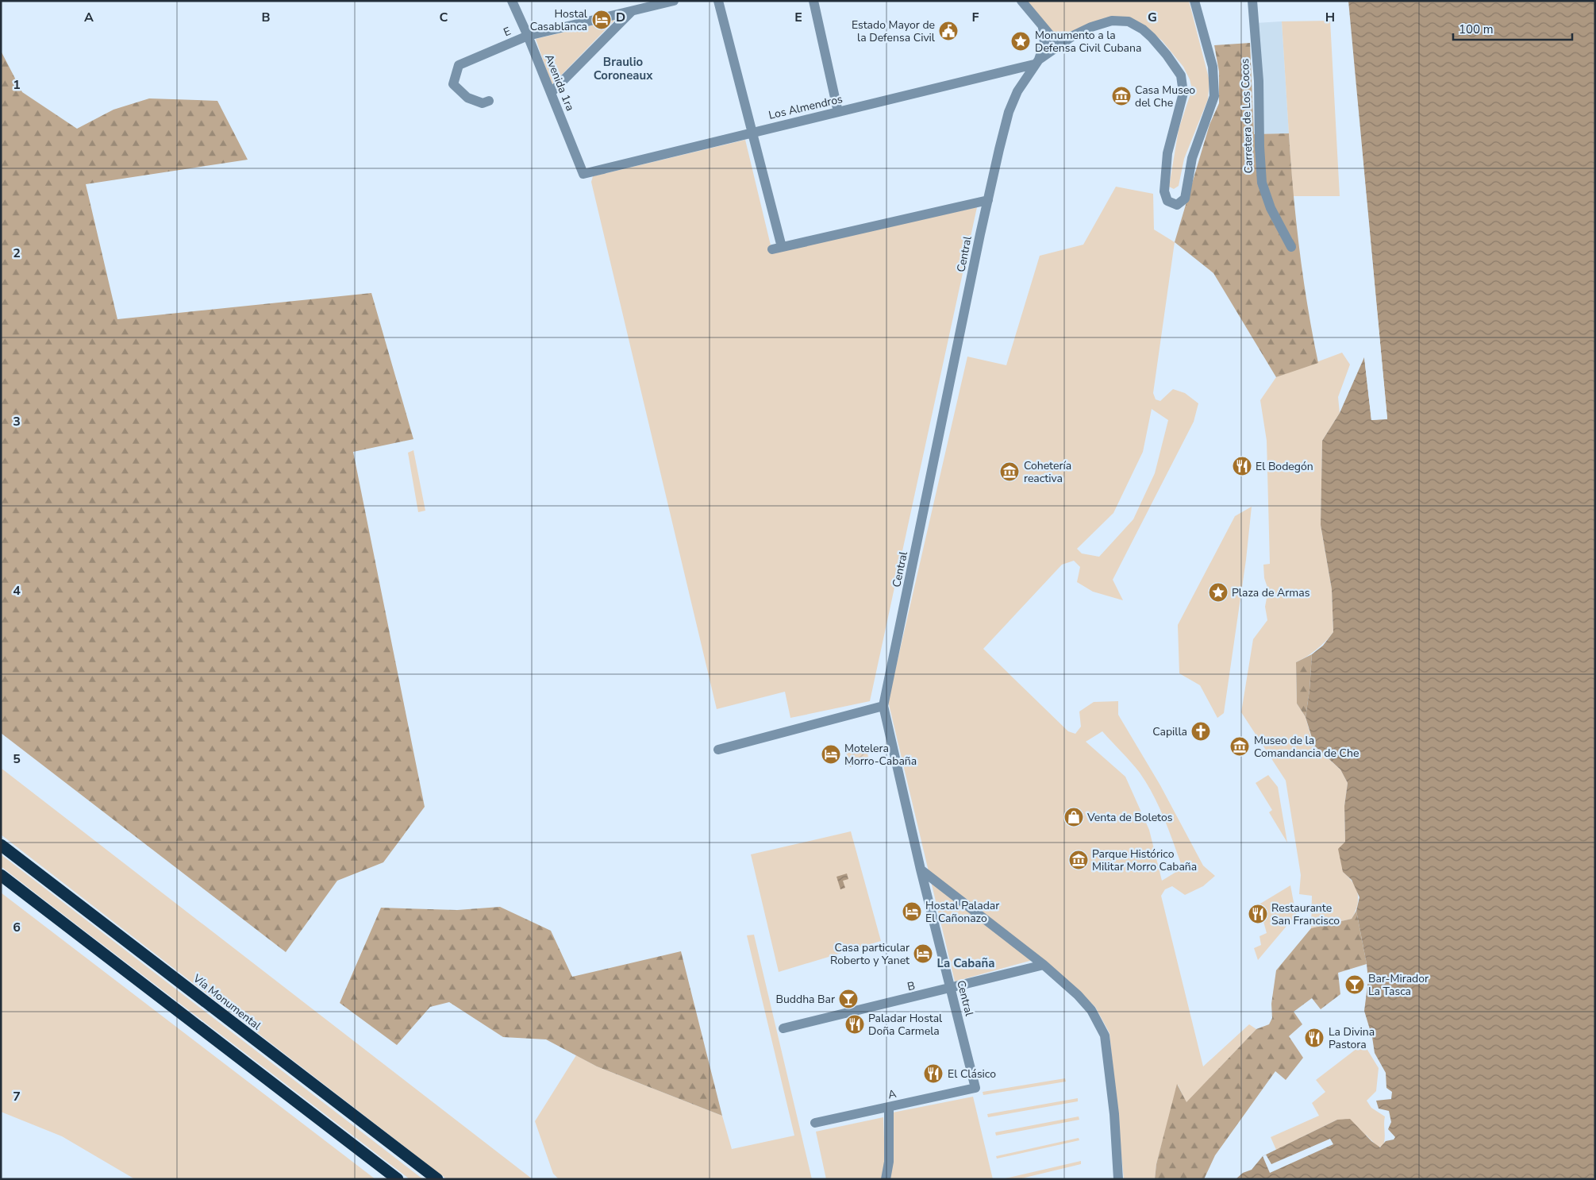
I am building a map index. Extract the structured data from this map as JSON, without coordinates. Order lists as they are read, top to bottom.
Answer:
{
  "streets": {
    "highway": ["Vía Monumental"],
    "street": [
      "E",
      "Avenida 1ra",
      "Los Almendros",
      "Carretera de Los Cocos",
      "Central",
      "B",
      "A"
    ]
  },
  "crossings": [
    ["E", "Avenida 1ra"],
    ["Avenida 1ra", "Los Almendros"],
    ["Los Almendros", "Central"],
    ["Central", "B"],
    ["Central", "A"]
  ],
  "districts": ["Braulio Coroneaux", "La Cabaña"],
  "places": {
    "hotel": [
      "Hostal Casablanca",
      "Motelera Morro-Cabaña",
      "Hostal Paladar El Cañonazo",
      "Casa particular Roberto y Yanet"
    ],
    "public building": ["Estado Mayor de la Defensa Civil"],
    "place": ["Monumento a la Defensa Civil Cubana", "Plaza de Armas"],
    "museum": [
      "Casa Museo del Che",
      "Cohetería reactiva",
      "Museo de la Comandancia de Che",
      "Parque Histórico Militar Morro Cabaña"
    ],
    "restaurant": [
      "El Bodegón",
      "Restaurante San Francisco",
      "Paladar Hostal Doña Carmela",
      "La Divina Pastora",
      "El Clásico"
    ],
    "church": ["Capilla"],
    "shop": ["Venta de Boletos"],
    "bar": ["Bar-Mirador La Tasca", "Buddha Bar"]
  },
  "scale_bar": "100 m",
  "grid": {
    "columns": [
      "A",
      "B",
      "C",
      "D",
      "E",
      "F",
      "G",
      "H"
    ],
    "rows": [
      "1",
      "2",
      "3",
      "4",
      "5",
      "6",
      "7"
    ]
  }
}
